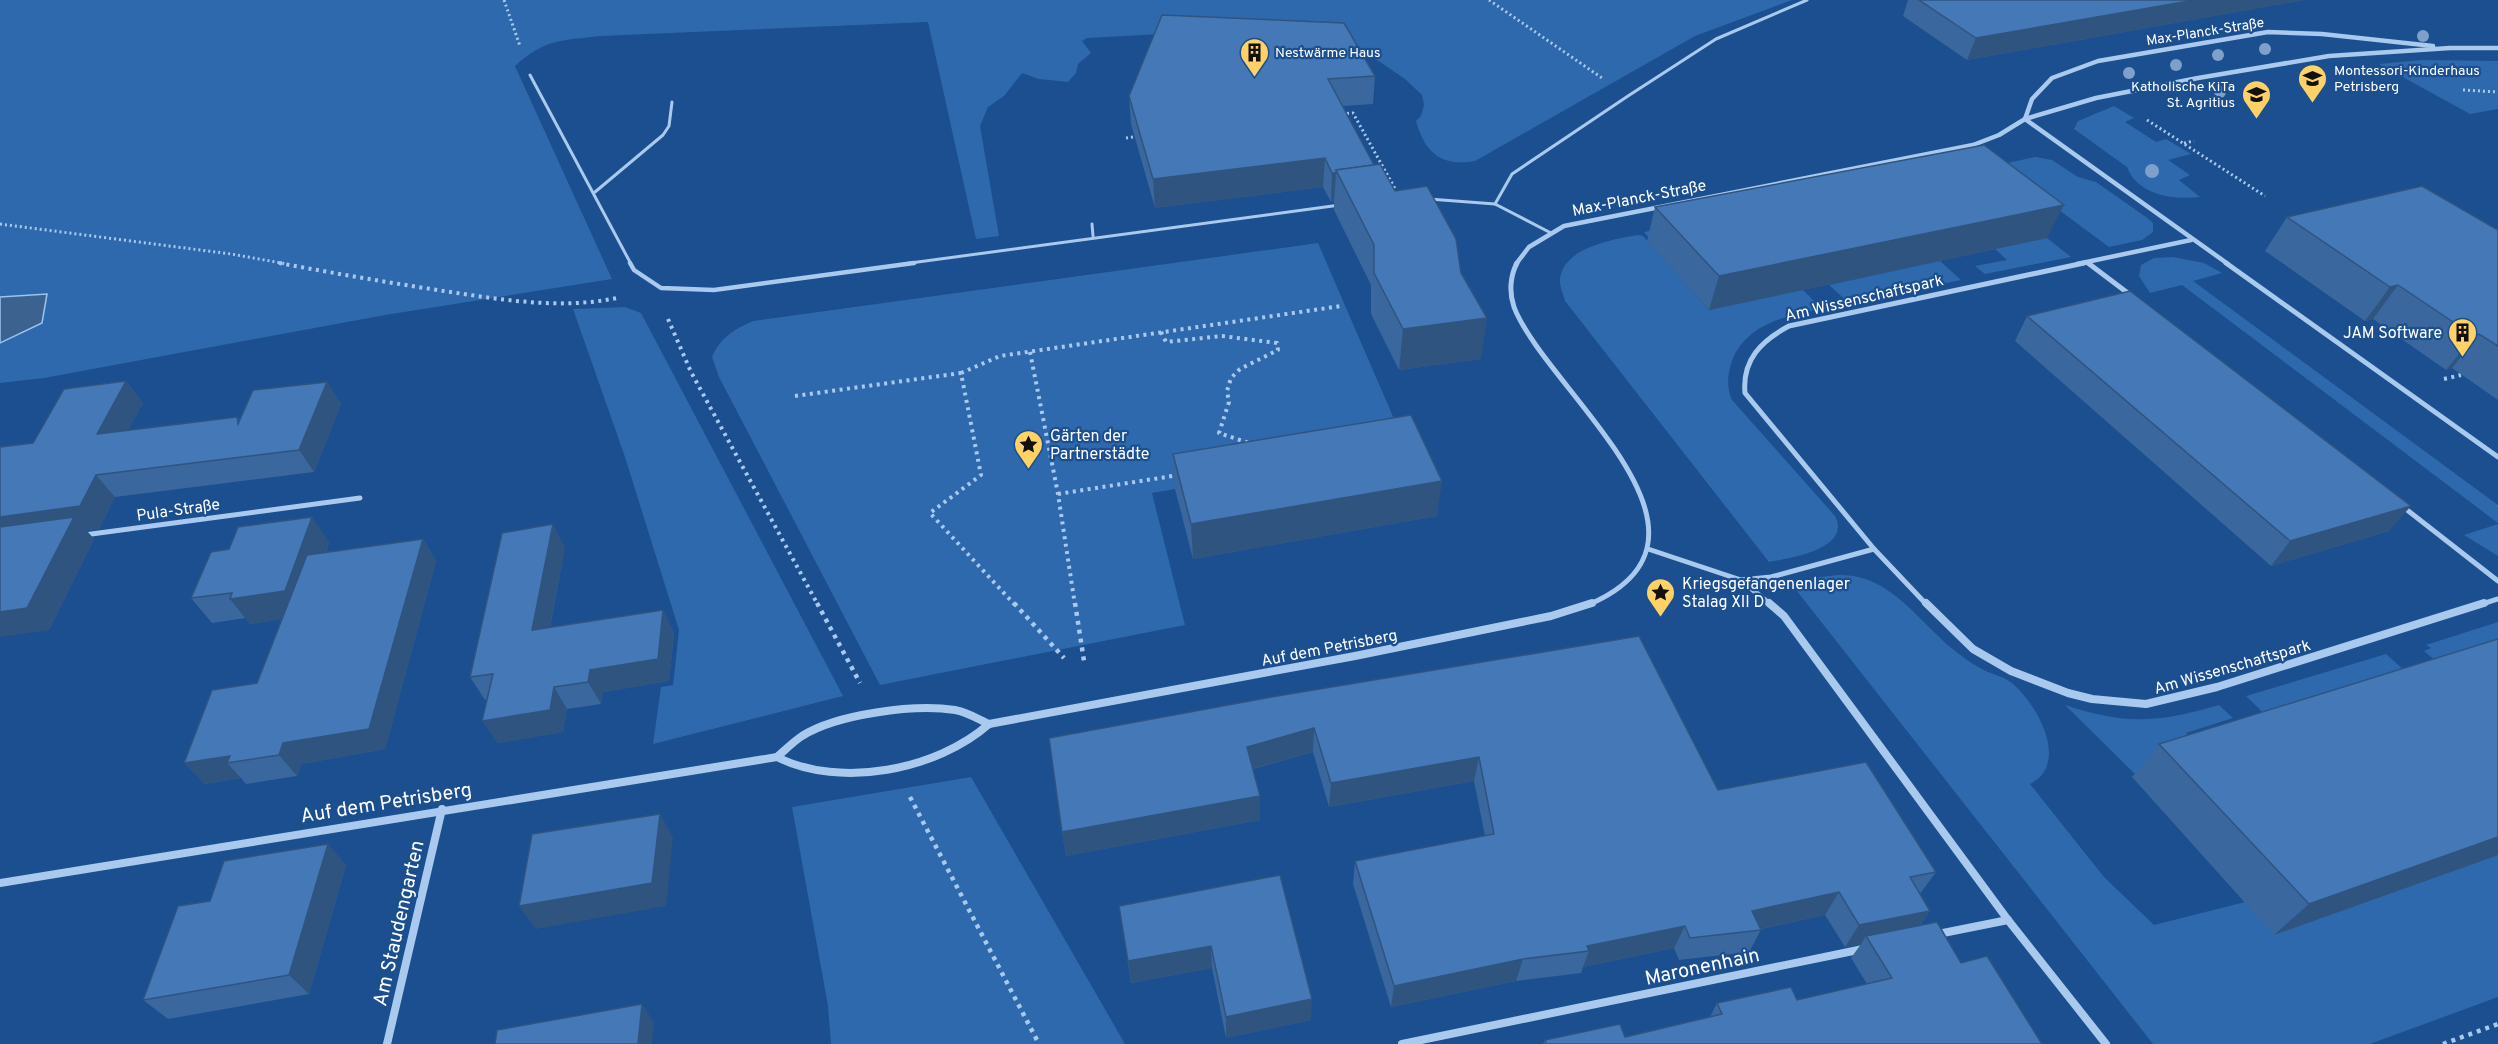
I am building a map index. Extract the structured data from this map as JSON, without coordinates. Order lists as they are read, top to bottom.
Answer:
{
  "streets": {
    "street": [
      "Max-Planck-Straße",
      "Am Wissenschaftspark",
      "Pula-Straße",
      "Auf dem Petrisberg",
      "Am Staudengarten",
      "Maronenhain"
    ]
  },
  "crossings": [
    ["Max-Planck-Straße", "Auf dem Petrisberg"],
    ["Auf dem Petrisberg", "Am Staudengarten"]
  ],
  "places": {
    "building": ["Nestwärme Haus", "JAM Software"],
    "school or university": ["Montessori-Kinderhaus Petrisberg", "Katholische KiTa St. Agritius"],
    "place": ["Gärten der Partnerstädte", "Kriegsgefangenenlager Stalag XII D"]
  }
}
